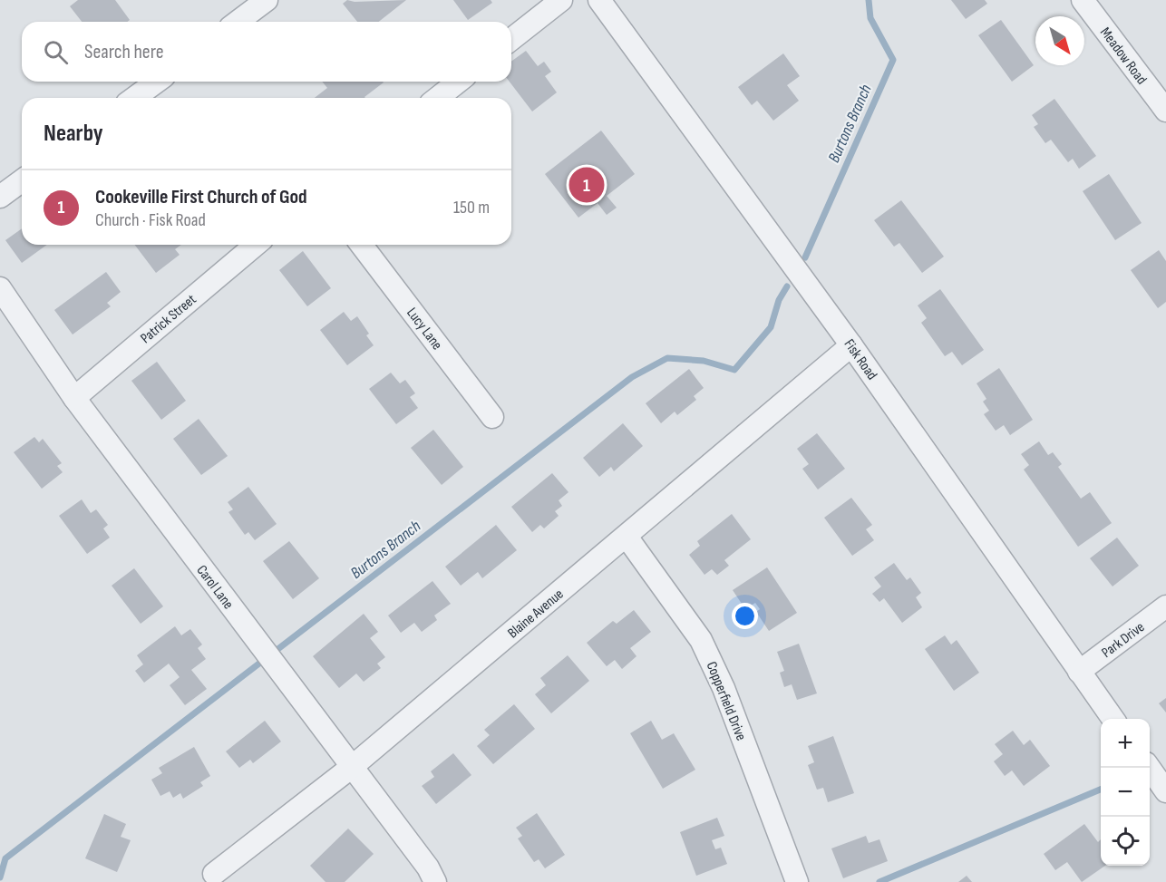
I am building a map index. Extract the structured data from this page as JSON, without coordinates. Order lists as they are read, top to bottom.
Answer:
{
  "streets": {
    "street": [
      "Meadow Road",
      "Patrick Street",
      "Lucy Lane",
      "Fisk Road",
      "Carol Lane",
      "Blaine Avenue",
      "Park Drive",
      "Copperfield Drive"
    ]
  },
  "crossings": [
    ["Patrick Street", "Carol Lane"],
    ["Fisk Road", "Blaine Avenue"],
    ["Fisk Road", "Park Drive"],
    ["Carol Lane", "Blaine Avenue"],
    ["Blaine Avenue", "Copperfield Drive"]
  ],
  "water": ["Burtons Branch"],
  "north": "bottom right",
  "page": {
    "search": "Search here",
    "heading": "Nearby",
    "pins": "1",
    "list": [
      {
        "mark": "1",
        "name": "Cookeville First Church of God",
        "note": "Church · Fisk Road",
        "value": "150 m"
      }
    ],
    "map_buttons": ["+", "−"]
  }
}
